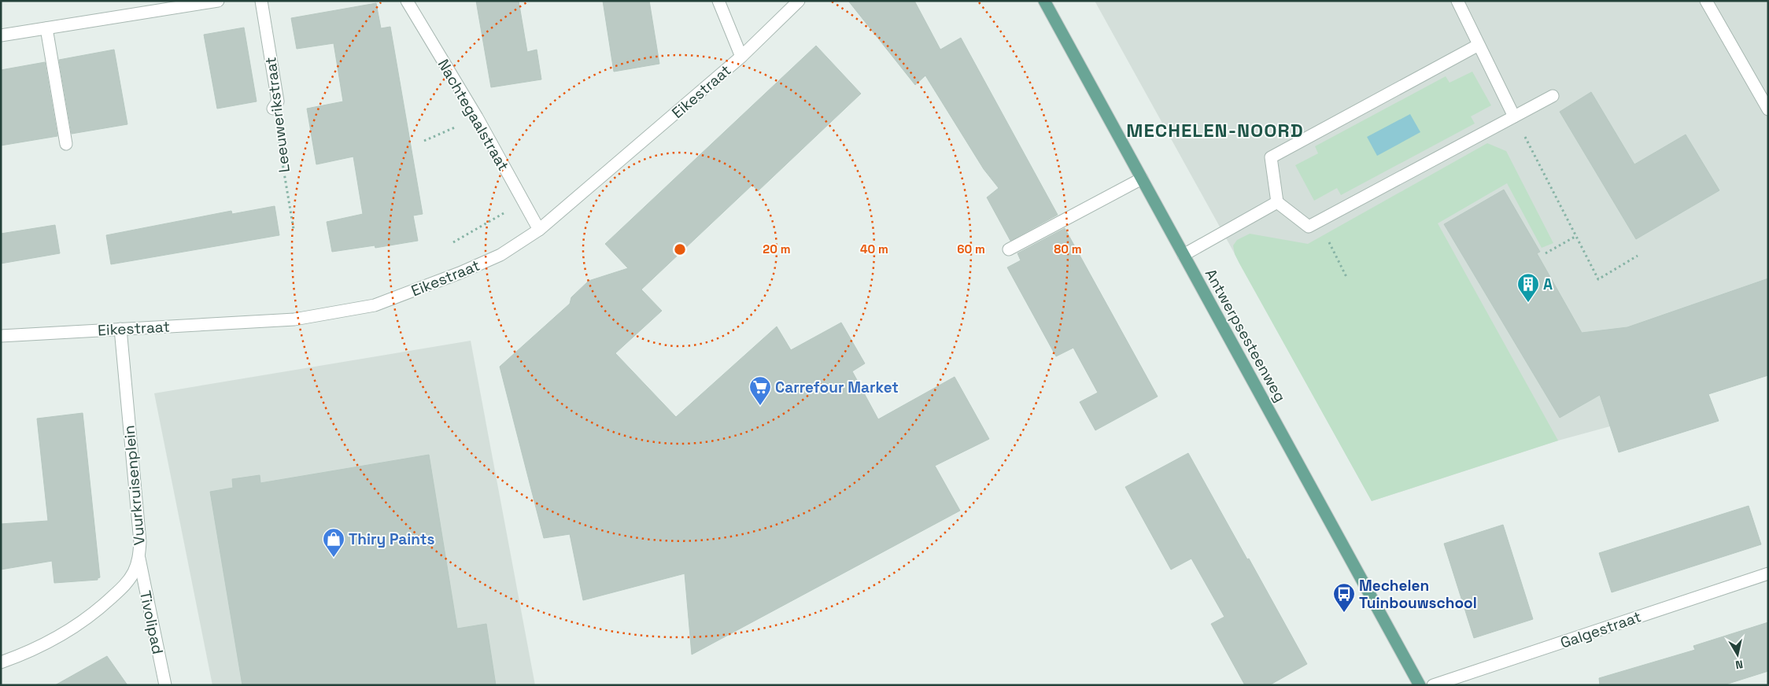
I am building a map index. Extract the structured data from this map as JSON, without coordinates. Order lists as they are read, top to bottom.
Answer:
{
  "streets": {
    "main road": ["Antwerpsesteenweg"],
    "street": [
      "Eikestraat",
      "Leeuwerikstraat",
      "Nachtegaalstraat",
      "Vuurkruisenplein",
      "Tivolipad",
      "Galgestraat"
    ]
  },
  "crossings": [
    ["Eikestraat", "Nachtegaalstraat"],
    ["Eikestraat", "Vuurkruisenplein"],
    ["Vuurkruisenplein", "Tivolipad"]
  ],
  "districts": ["MECHELEN-NOORD"],
  "places": {
    "building": ["A"],
    "supermarket": ["Carrefour Market"],
    "shop": ["Thiry Paints"],
    "bus stop": ["Mechelen Tuinbouwschool"]
  },
  "north": "bottom",
  "rings": [
    "20 m",
    "40 m",
    "60 m",
    "80 m"
  ]
}
